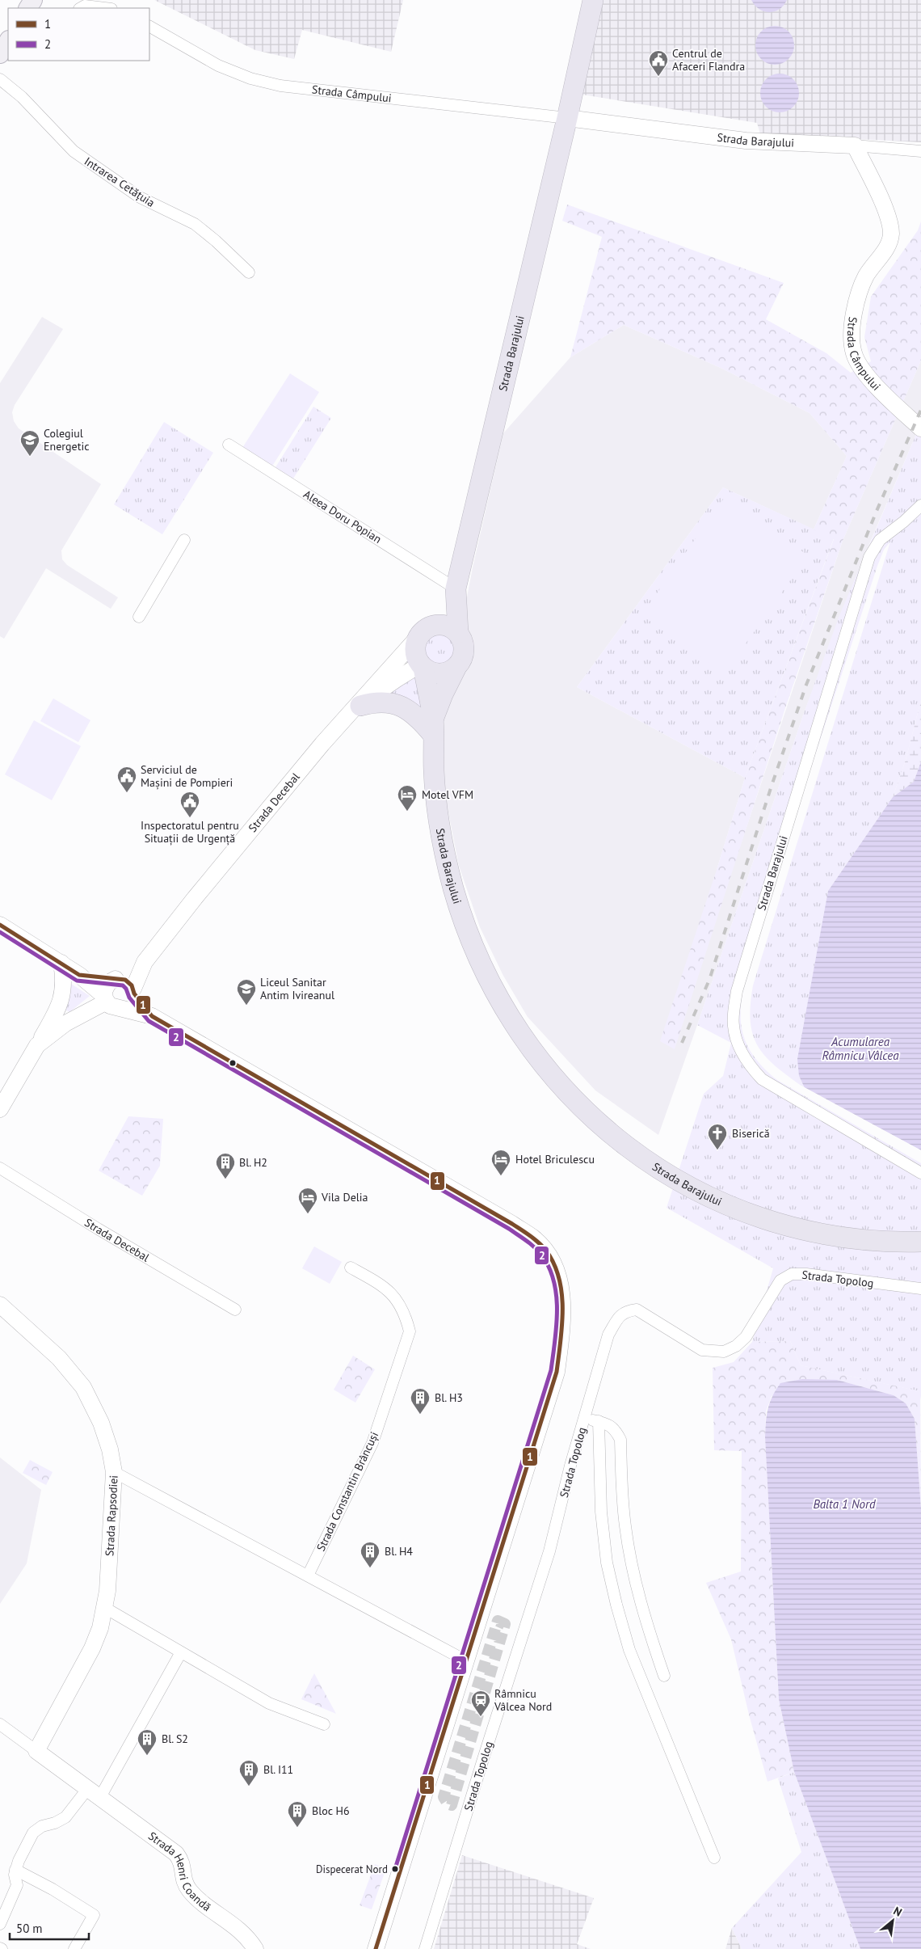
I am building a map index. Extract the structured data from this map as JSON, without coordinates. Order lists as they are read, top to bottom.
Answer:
{
  "streets": {
    "highway": ["Strada Barajului"],
    "street": [
      "Strada Câmpului",
      "Intrarea Cetățuia",
      "Aleea Doru Popian",
      "Strada Decebal",
      "Strada Topolog",
      "Strada Constantin Brâncuși",
      "Strada Rapsodiei",
      "Strada Henri Coandă"
    ]
  },
  "crossings": [
    ["Strada Câmpului", "Strada Barajului"],
    ["Strada Barajului", "Aleea Doru Popian"],
    ["Strada Barajului", "Strada Decebal"],
    ["Strada Rapsodiei", "Strada Henri Coandă"]
  ],
  "water": ["Acumularea Râmnicu Vâlcea", "Balta 1 Nord"],
  "places": {
    "public building": ["Centrul de Afaceri Flandra", "Serviciul de Mașini de Pompieri", "Inspectoratul pentru Situații de Urgență"],
    "school or university": ["Colegiul Energetic", "Liceul Sanitar Antim Ivireanul"],
    "hotel": ["Motel VFM", "Hotel Briculescu", "Vila Delia"],
    "church": ["Biserică"],
    "building": [
      "Bl. H2",
      "Bl. H3",
      "Bl. H4",
      "Bl. S2",
      "Bl. I11",
      "Bloc H6"
    ],
    "station": ["Râmnicu Vâlcea Nord"],
    "other": ["Dispecerat Nord"]
  },
  "lines": ["transit line 1", "transit line 2"],
  "legend": ["1", "2"],
  "scale_bar": "50 m",
  "north": "top right"
}
